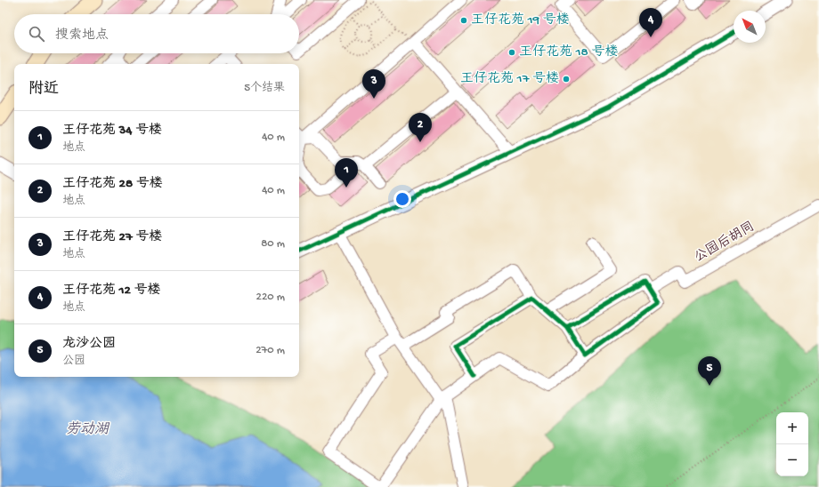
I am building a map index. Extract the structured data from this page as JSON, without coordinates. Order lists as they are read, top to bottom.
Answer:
{
  "streets": {
    "street": ["公园后胡同"]
  },
  "water": ["劳动湖"],
  "places": ["王仔花苑 19 号楼", "王仔花苑 18 号楼", "王仔花苑 17 号楼"],
  "north": "top left",
  "page": {
    "pins": [
      "4",
      "3",
      "2",
      "1",
      "5"
    ],
    "search": "搜索地点",
    "heading": ["附近", "5个结果"],
    "list": [
      {
        "mark": "1",
        "name": "王仔花苑 34 号楼",
        "note": "地点",
        "value": "40 m"
      },
      {
        "mark": "2",
        "name": "王仔花苑 28 号楼",
        "note": "地点",
        "value": "40 m"
      },
      {
        "mark": "3",
        "name": "王仔花苑 27 号楼",
        "note": "地点",
        "value": "80 m"
      },
      {
        "mark": "4",
        "name": "王仔花苑 12 号楼",
        "note": "地点",
        "value": "220 m"
      },
      {
        "mark": "5",
        "name": "龙沙公园",
        "note": "公园",
        "value": "270 m"
      }
    ],
    "map_buttons": ["+", "−"]
  }
}
